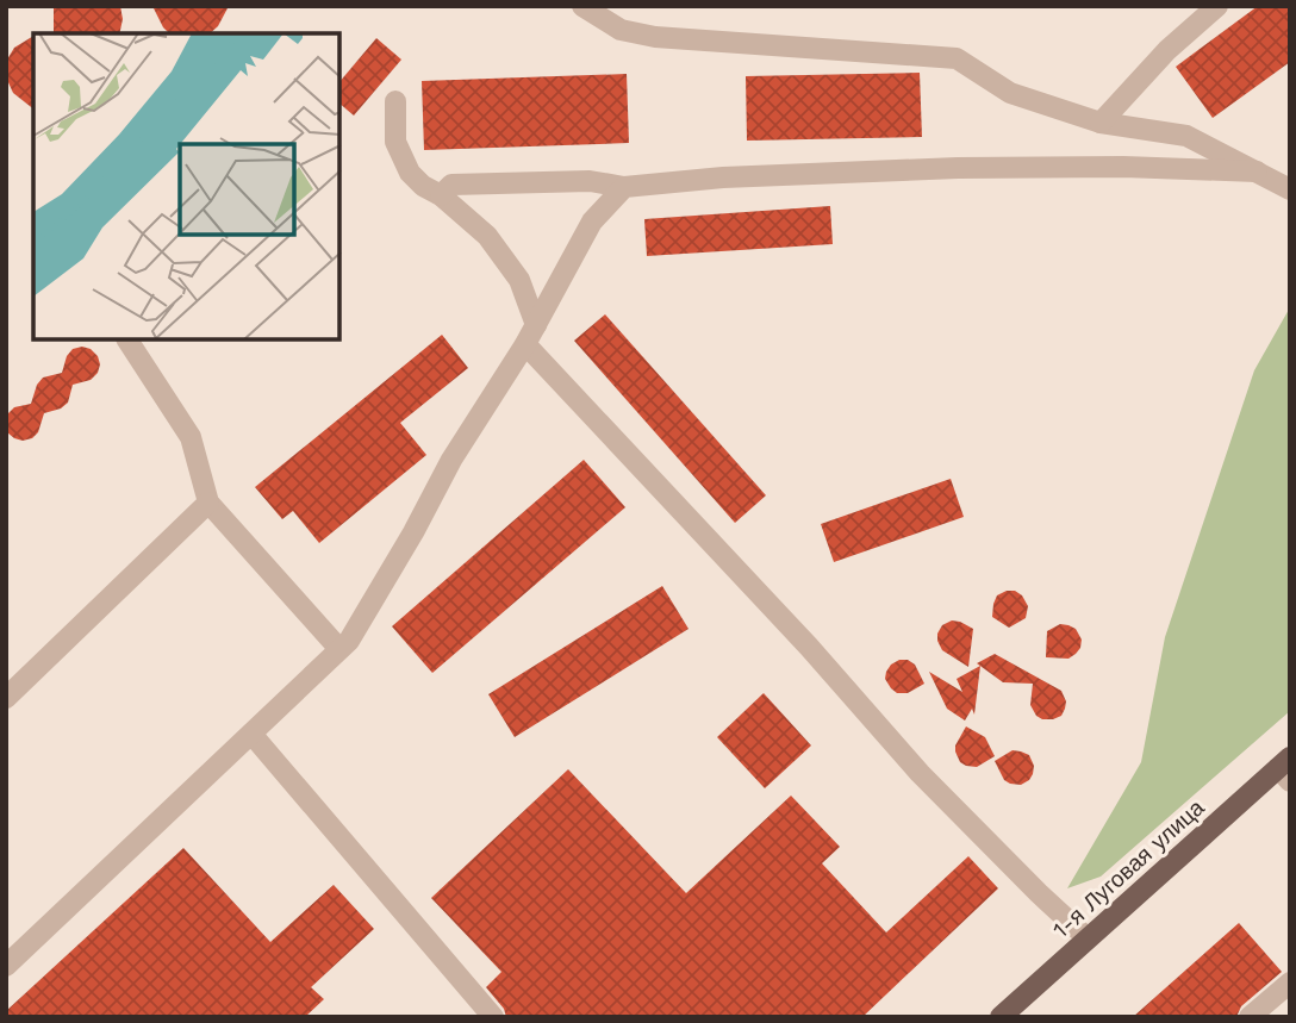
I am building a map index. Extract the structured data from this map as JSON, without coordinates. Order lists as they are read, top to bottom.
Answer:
{
  "streets": {
    "main road": ["1-я Луговая улица"]
  }
}
